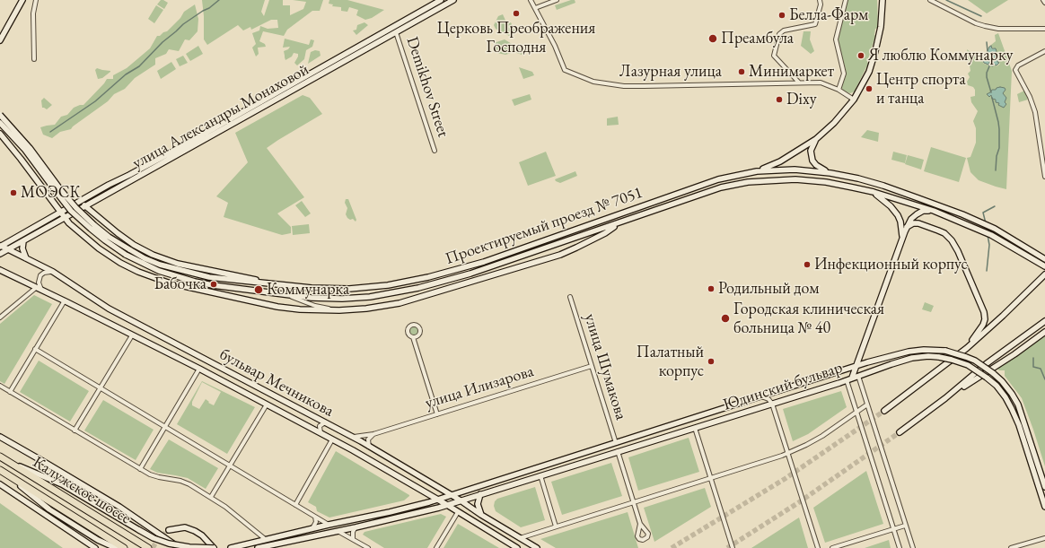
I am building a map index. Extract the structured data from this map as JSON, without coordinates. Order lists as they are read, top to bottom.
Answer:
{
  "streets": {
    "highway": ["Калужское шоссе"],
    "main road": [
      "улица Александры Монаховой",
      "Проектируемый проезд № 7051",
      "бульвар Мечникова",
      "Юдинский бульвар"
    ],
    "street": [
      "Лазурная улица",
      "Demikhov Street",
      "улица Шумакова",
      "улица Илизарова"
    ]
  },
  "crossings": [
    ["Demikhov Street", "улица Александры Монаховой"],
    ["улица Александры Монаховой", "бульвар Мечникова"],
    ["улица Шумакова", "Юдинский бульвар"],
    ["улица Шумакова", "улица Илизарова"],
    ["бульвар Мечникова", "Юдинский бульвар"],
    ["бульвар Мечникова", "улица Илизарова"]
  ],
  "places": [
    "Церковь Преображения Господня",
    "Белла-Фарм",
    "Преамбула",
    "Я люблю Коммунарку",
    "Минимаркет",
    "Центр спорта и танца",
    "Dixy",
    "МОЭСК",
    "Инфекционный корпус",
    "Бабочка",
    "Родильный дом",
    "Коммунарка",
    "Городская клиническая больница № 40",
    "Палатный корпус"
  ]
}
